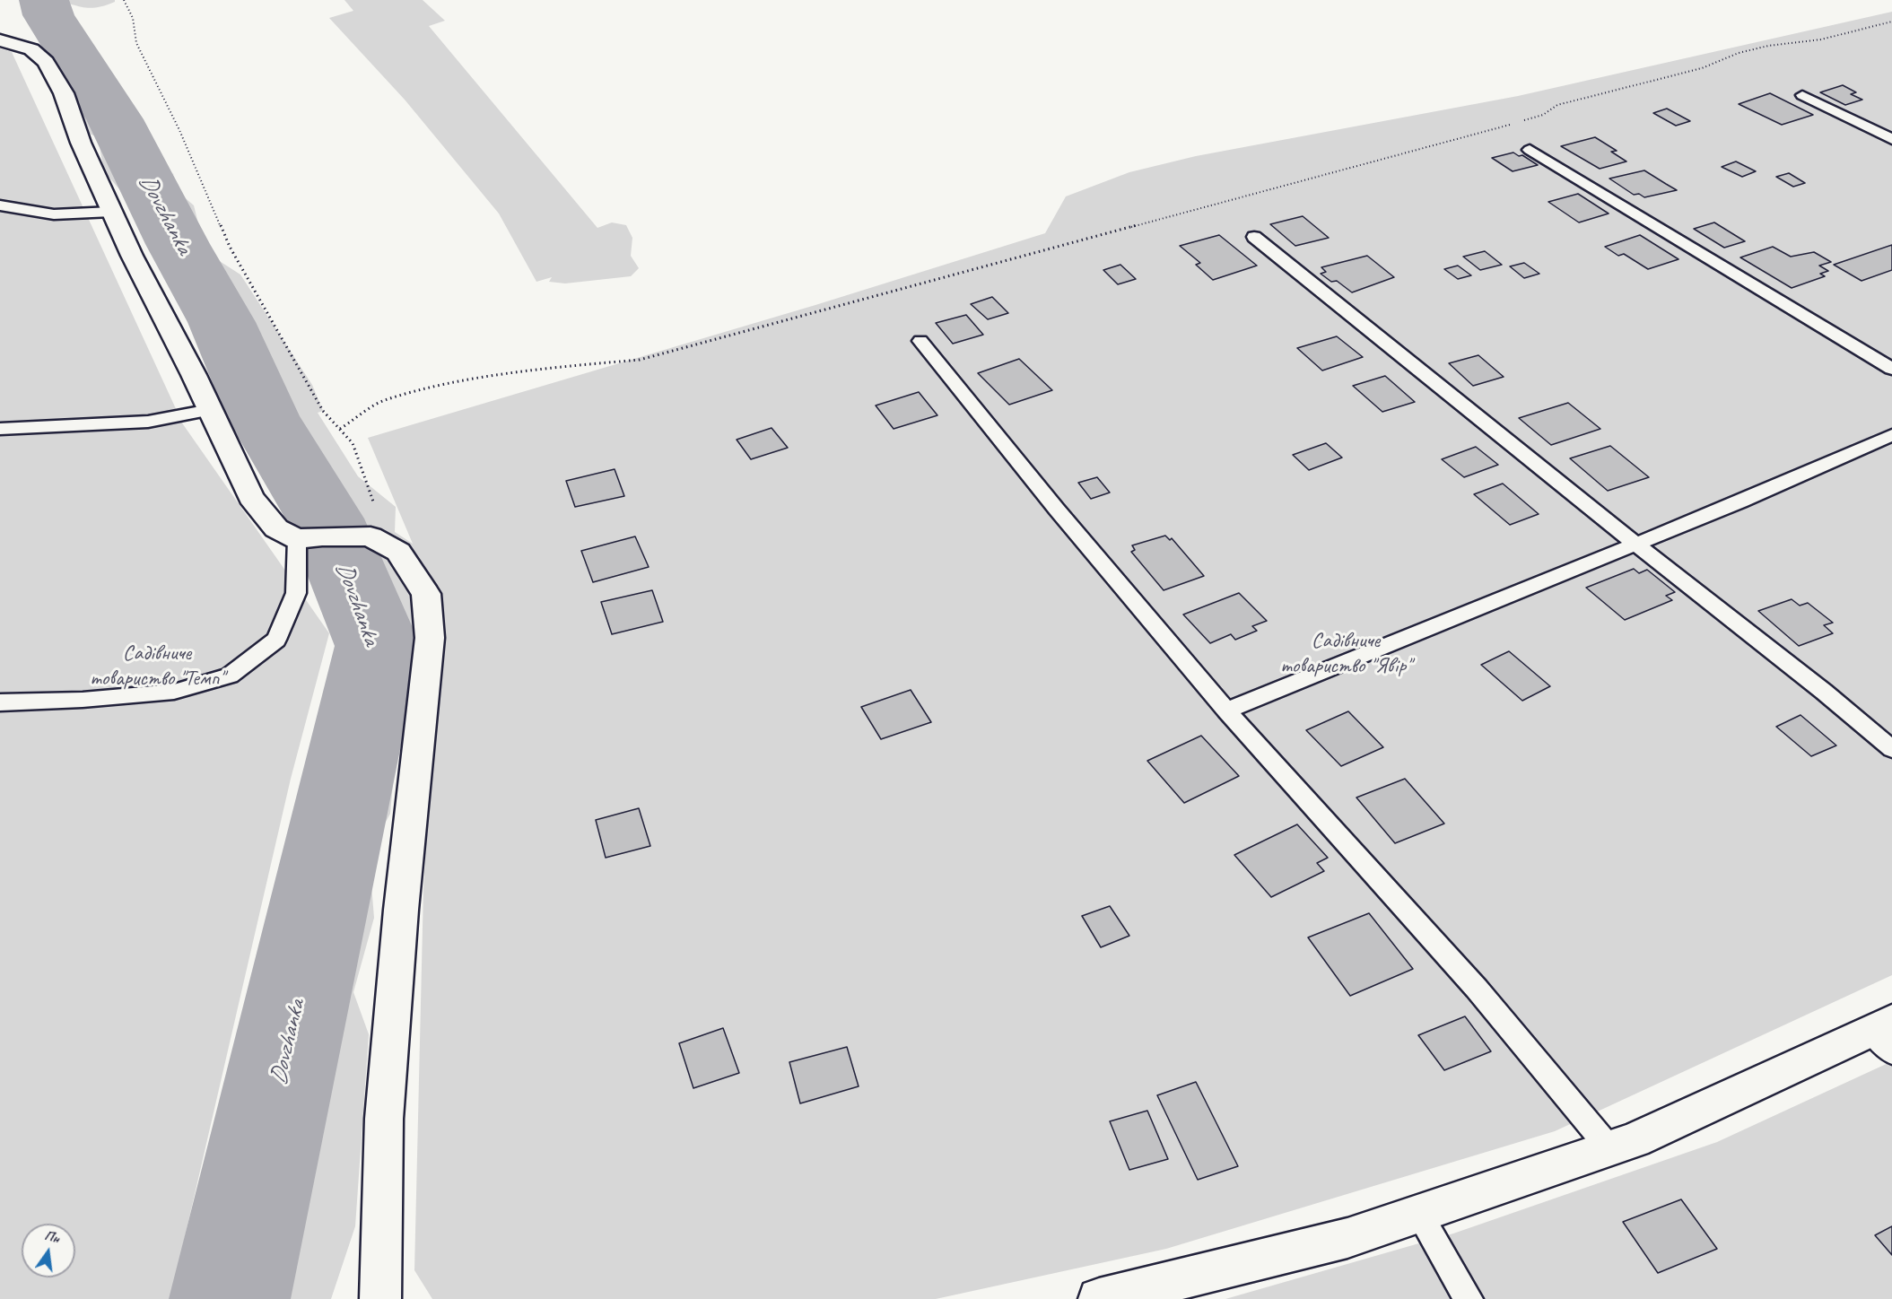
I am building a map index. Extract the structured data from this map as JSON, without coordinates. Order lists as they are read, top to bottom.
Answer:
{
  "water": ["Dovzhanka"],
  "parks": ["Садівниче товариство \"Явір\"", "Садівниче товариство \"Темп\""],
  "north": "top"
}
